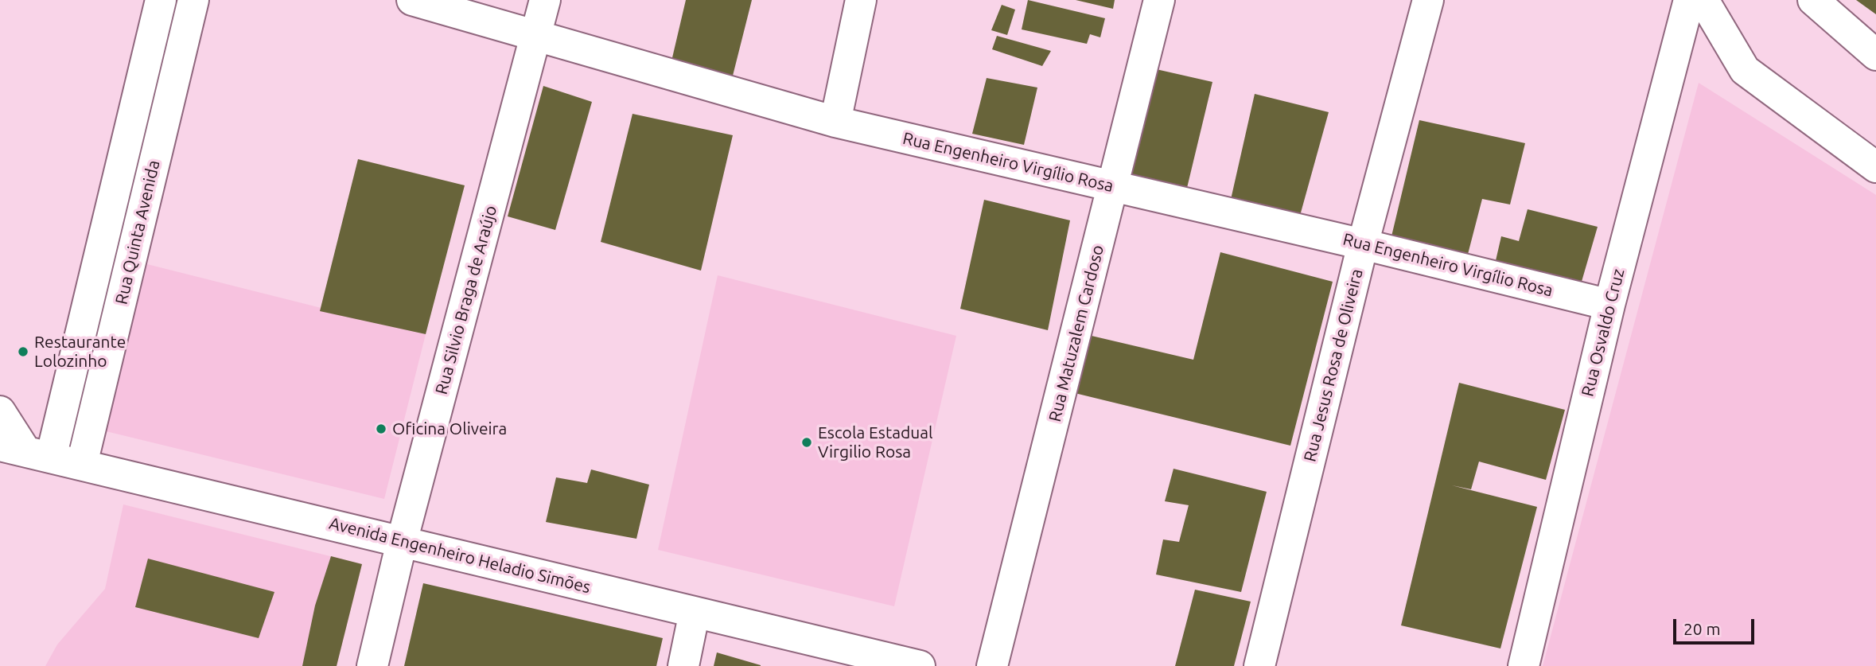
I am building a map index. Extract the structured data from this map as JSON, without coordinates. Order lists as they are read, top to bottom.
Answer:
{
  "streets": {
    "street": [
      "Rua Engenheiro Virgílio Rosa",
      "Rua Quinta Avenida",
      "Rua Silvio Braga de Araújo",
      "Rua Osvaldo Cruz",
      "Rua Matuzalem Cardoso",
      "Rua Jesus Rosa de Oliveira",
      "Avenida Engenheiro Heladio Simões"
    ]
  },
  "crossings": [
    ["Rua Engenheiro Virgílio Rosa", "Rua Silvio Braga de Araújo"],
    ["Rua Engenheiro Virgílio Rosa", "Rua Osvaldo Cruz"],
    ["Rua Engenheiro Virgílio Rosa", "Rua Matuzalem Cardoso"],
    ["Rua Engenheiro Virgílio Rosa", "Rua Jesus Rosa de Oliveira"],
    ["Rua Quinta Avenida", "Avenida Engenheiro Heladio Simões"],
    ["Rua Silvio Braga de Araújo", "Avenida Engenheiro Heladio Simões"]
  ],
  "places": ["Restaurante Lolozinho", "Oficina Oliveira", "Escola Estadual Virgilio Rosa"],
  "scale_bar": "20 m"
}
